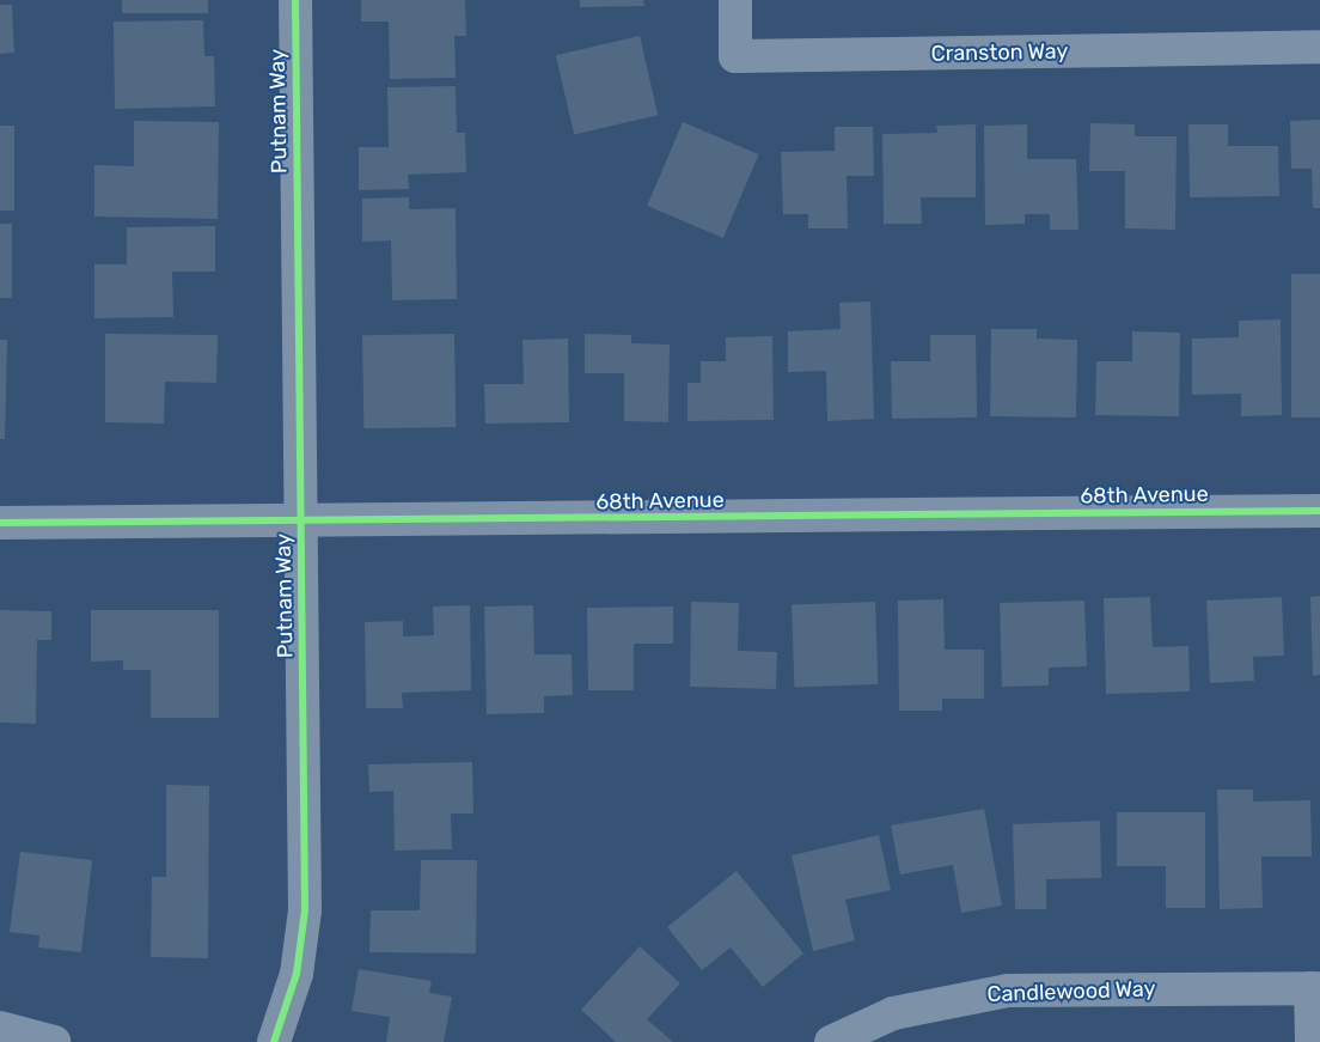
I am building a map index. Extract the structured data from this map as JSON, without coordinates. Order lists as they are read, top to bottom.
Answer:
{
  "streets": {
    "street": [
      "Cranston Way",
      "Putnam Way",
      "68th Avenue",
      "Candlewood Way"
    ]
  },
  "crossings": [
    ["Putnam Way", "68th Avenue"]
  ]
}
